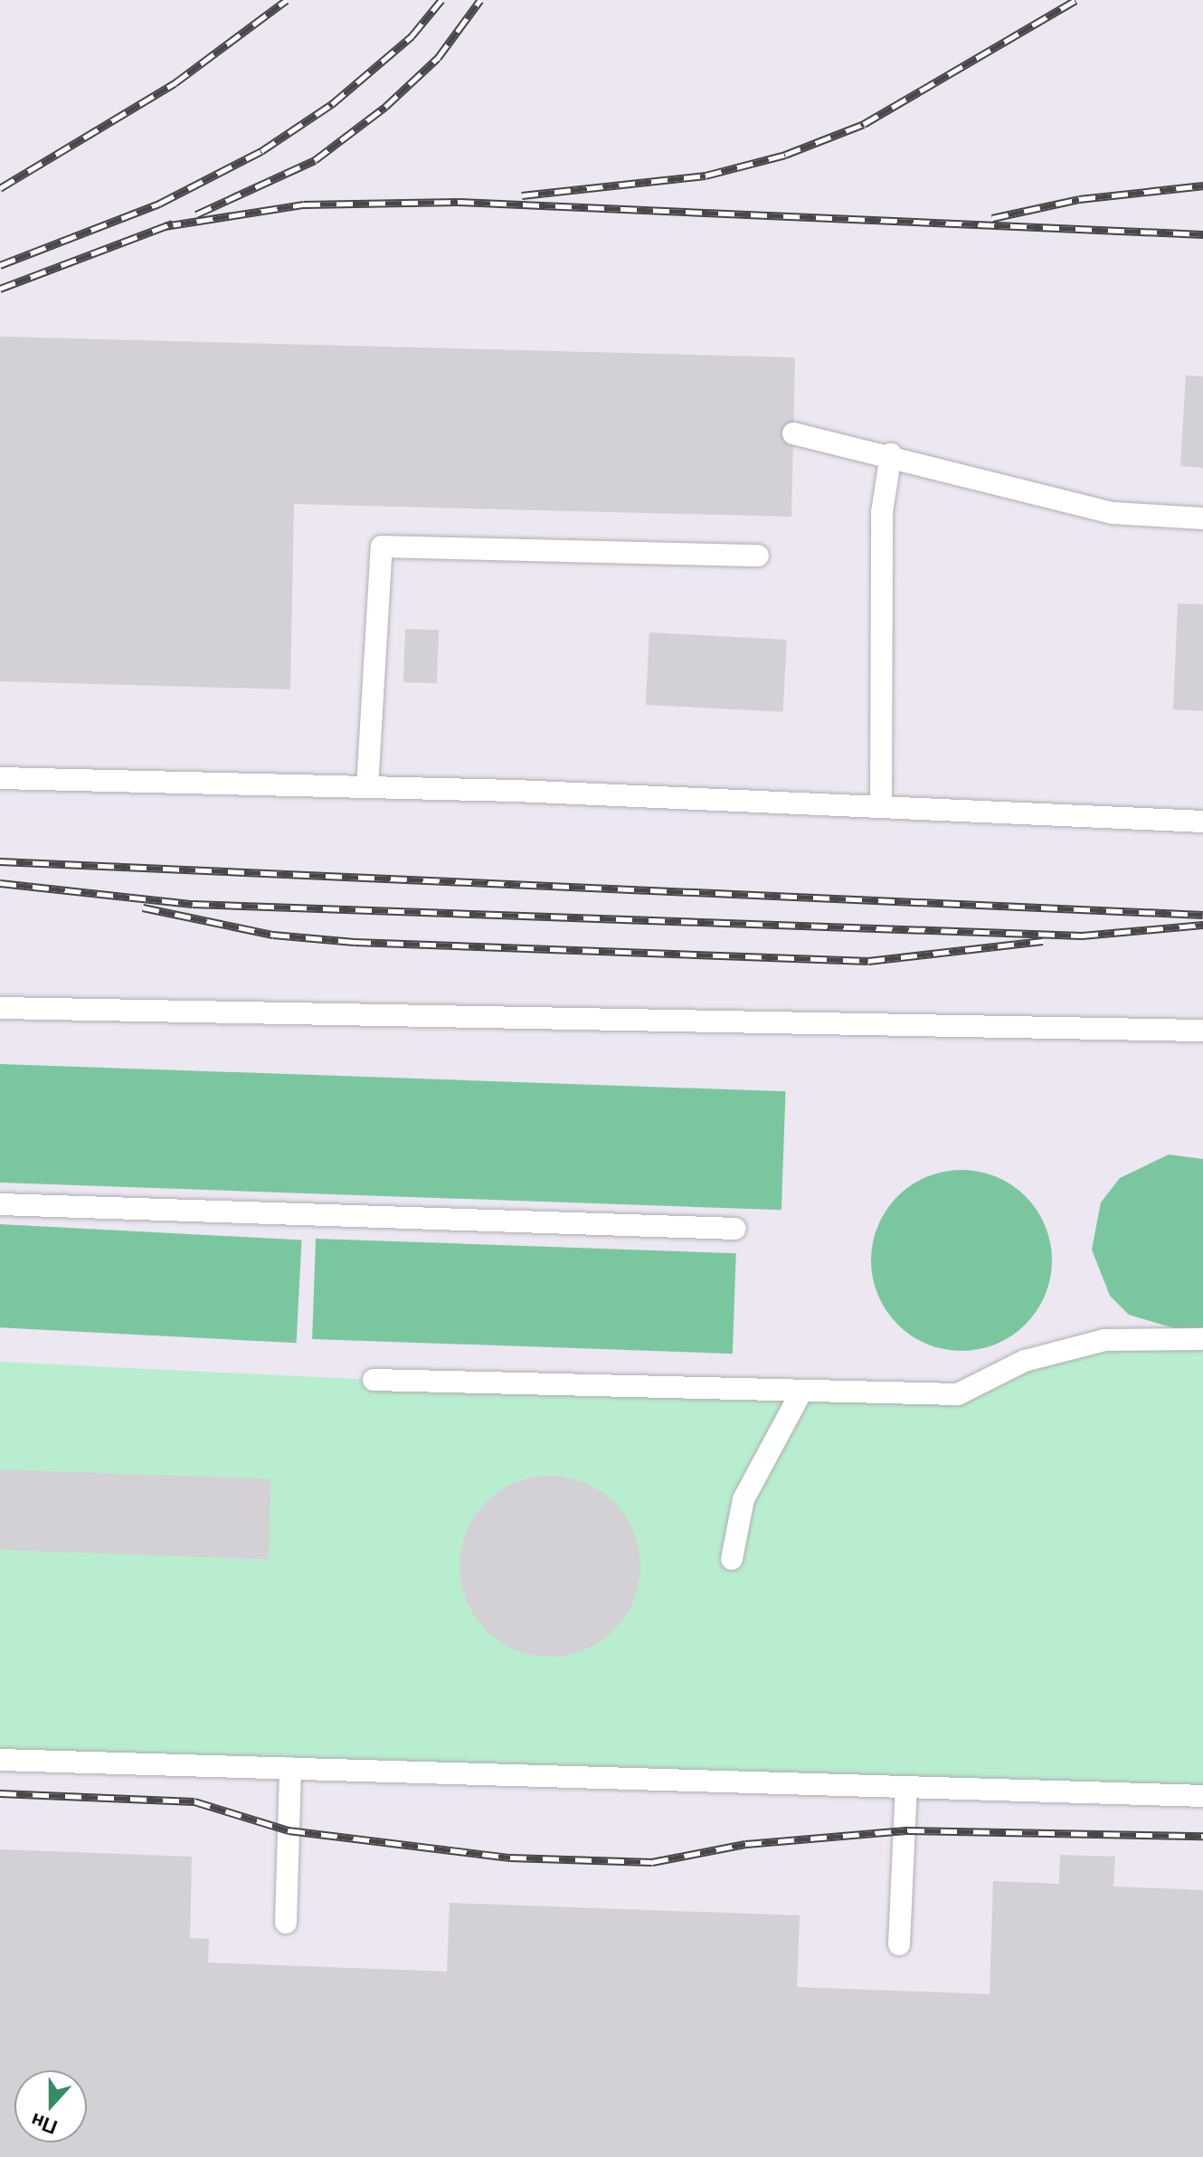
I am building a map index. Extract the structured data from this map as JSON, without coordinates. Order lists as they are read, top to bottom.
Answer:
{
  "north": "bottom"
}
